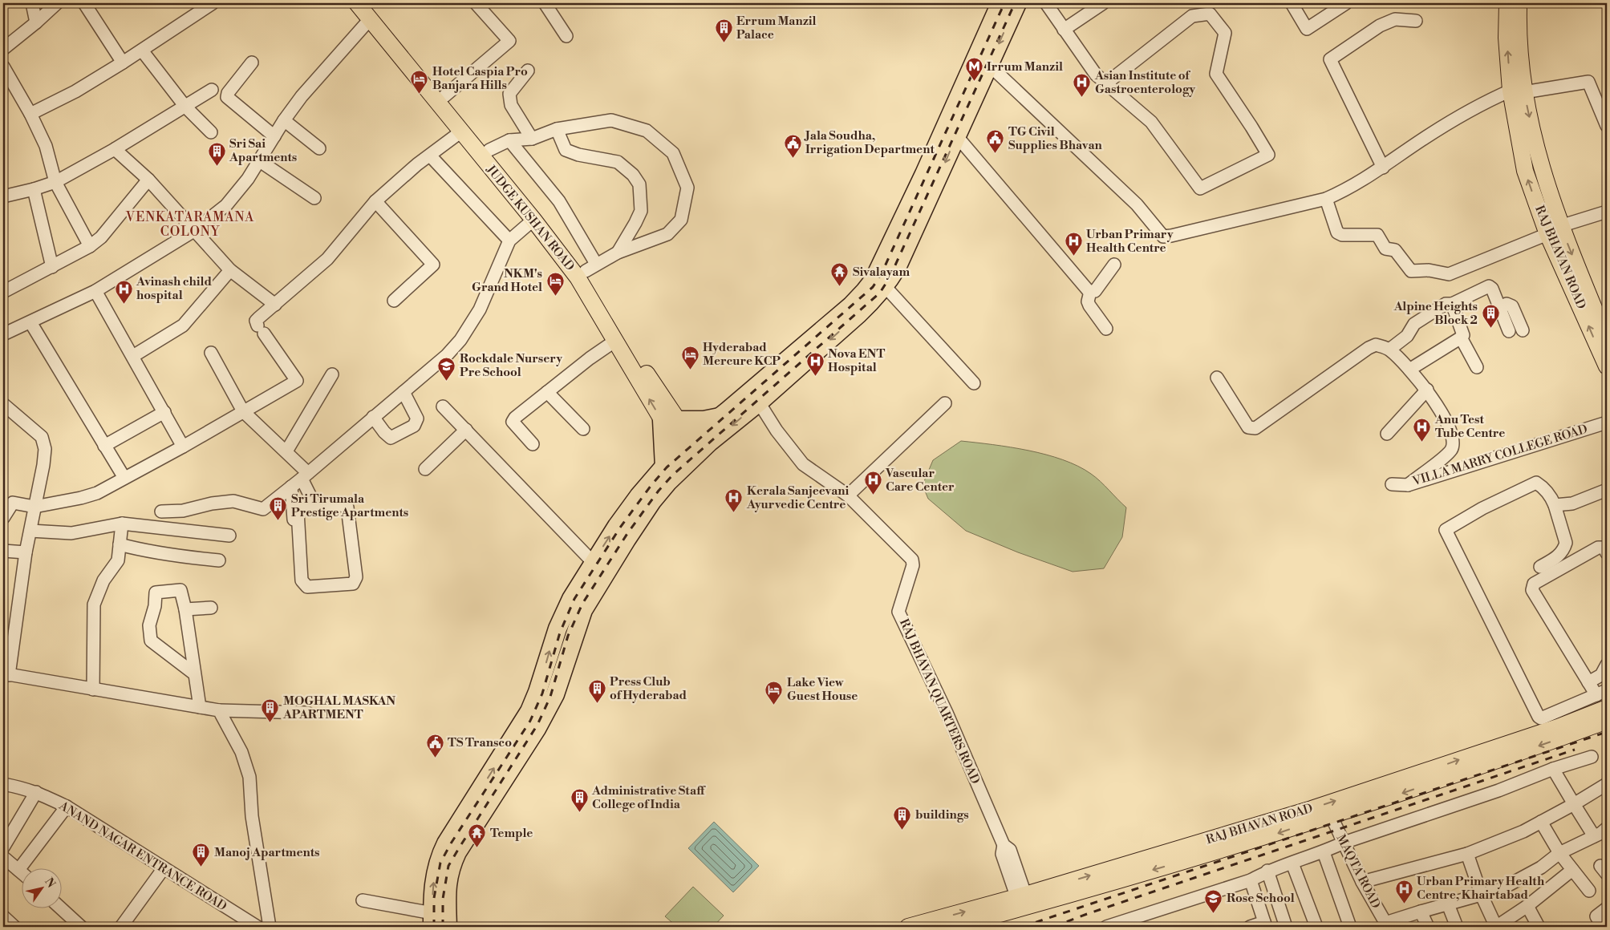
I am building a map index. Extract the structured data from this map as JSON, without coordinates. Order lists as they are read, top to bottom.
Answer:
{
  "streets": {
    "main road": ["JUDGE KUSHAN ROAD", "RAJ BHAVAN ROAD"],
    "street": [
      "VILLA MARRY COLLEGE ROAD",
      "RAJ BHAVAN QUARTERS ROAD",
      "ANAND NAGAR ENTRANCE ROAD",
      "MAQTA ROAD"
    ]
  },
  "crossings": [
    ["RAJ BHAVAN ROAD", "RAJ BHAVAN QUARTERS ROAD"],
    ["RAJ BHAVAN ROAD", "MAQTA ROAD"]
  ],
  "districts": ["VENKATARAMANA COLONY"],
  "places": {
    "building": [
      "Errum Manzil Palace",
      "Sri Sai Apartments",
      "Alpine Heights Block 2",
      "Sri Tirumala Prestige Apartments",
      "Press Club of Hyderabad",
      "MOGHAL MASKAN APARTMENT",
      "Administrative Staff College of India",
      "buildings",
      "Manoj Apartments"
    ],
    "metro station": ["Irrum Manzil"],
    "hotel": [
      "Hotel Caspia Pro Banjara Hills",
      "NKM's Grand Hotel",
      "Hyderabad Mercure KCP",
      "Lake View Guest House"
    ],
    "hospital": [
      "Asian Institute of Gastroenterology",
      "Urban Primary Health Centre",
      "Avinash child hospital",
      "Nova ENT Hospital",
      "Anu Test Tube Centre",
      "Vascular Care Center",
      "Kerala Sanjeevani Ayurvedic Centre",
      "Urban Primary Health Centre, Khairtabad"
    ],
    "public building": ["TG Civil Supplies Bhavan", "Jala Soudha, Irrigation Department", "TS Transco"],
    "temple": ["Sivalayam", "Temple"],
    "school or university": ["Rockdale Nursery Pre School", "Rose School"]
  },
  "north": "top right"
}
